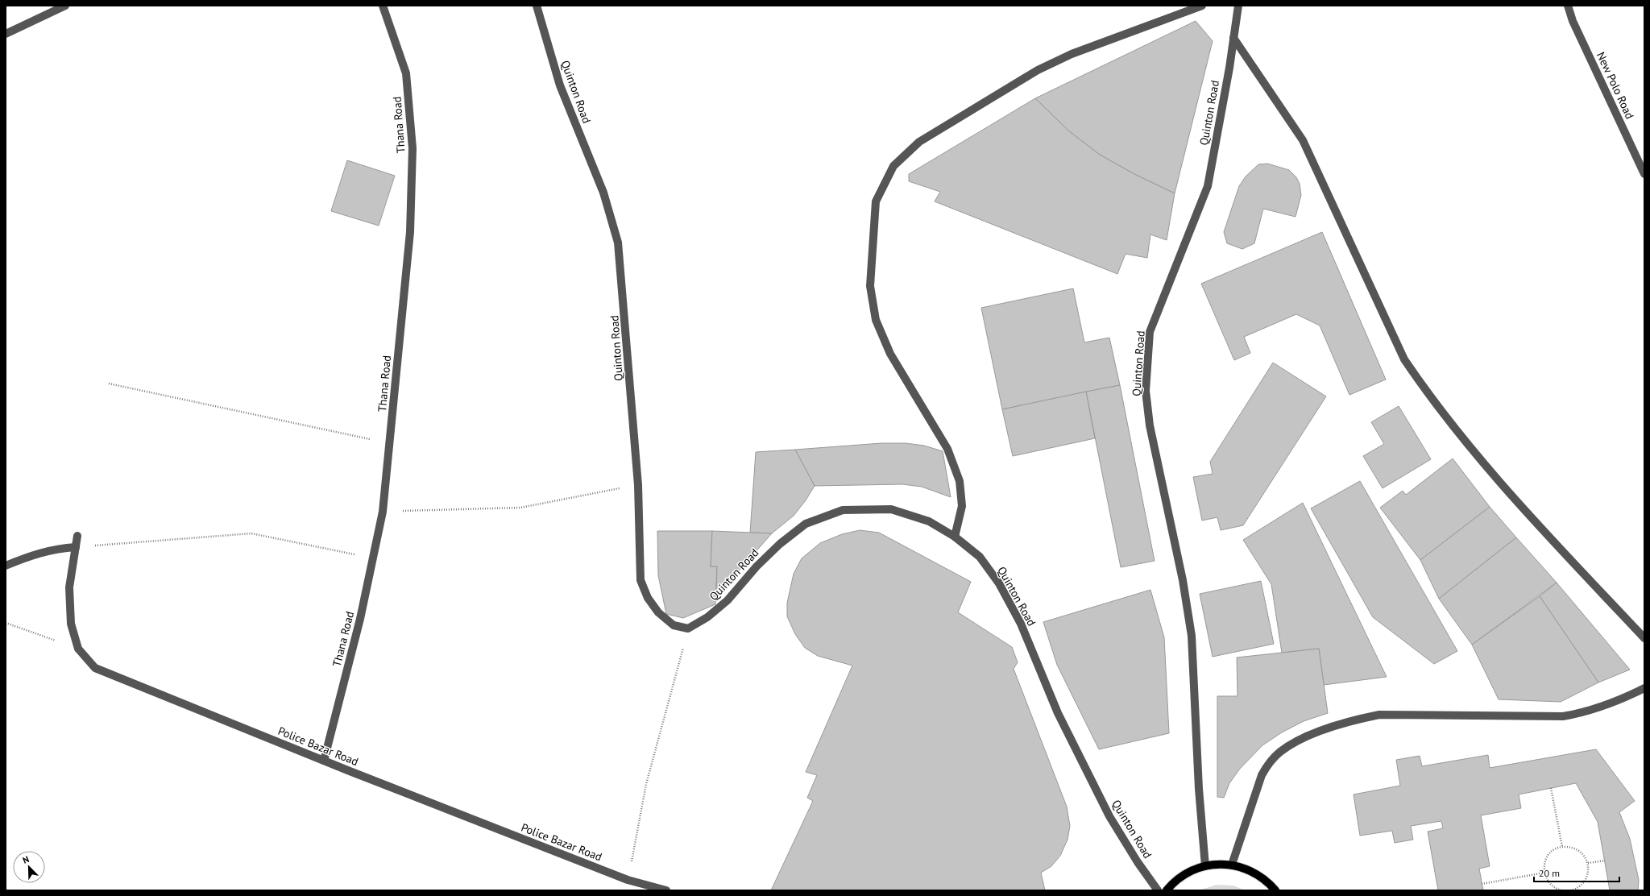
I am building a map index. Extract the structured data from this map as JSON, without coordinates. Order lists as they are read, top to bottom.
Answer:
{
  "streets": {
    "street": [
      "New Polo Road",
      "Quinton Road",
      "Thana Road",
      "Police Bazar Road"
    ]
  },
  "crossings": [
    ["Thana Road", "Police Bazar Road"]
  ],
  "scale_bar": "20 m",
  "north": "top left"
}
